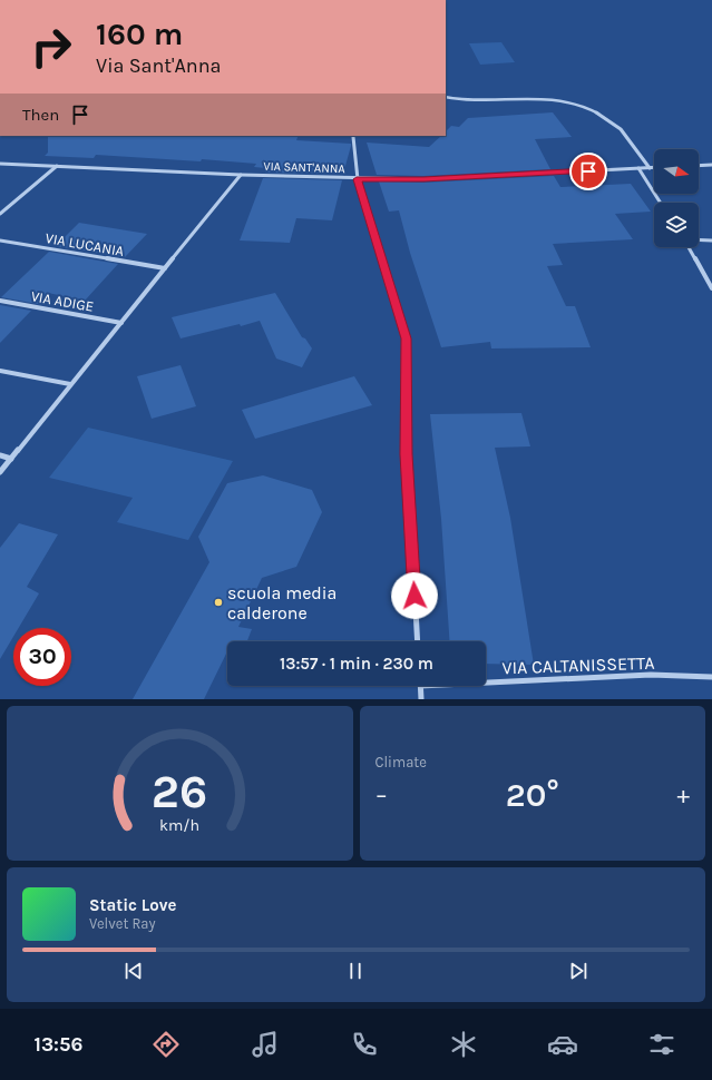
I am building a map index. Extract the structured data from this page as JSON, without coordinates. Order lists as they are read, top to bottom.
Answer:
{
  "streets": {
    "street": [
      "VIA SANT'ANNA",
      "VIA LUCANIA",
      "VIA ADIGE",
      "VIA CALTANISSETTA"
    ]
  },
  "places": ["scuola media calderone"],
  "north": "right",
  "page": {
    "turn": ["160 m", "Via Sant'Anna"],
    "then": "Then",
    "limit": "30",
    "trip": "13:57 · 1 min · 230 m",
    "tile": "Climate",
    "heat": ["−", "20°", "+"],
    "song": ["Static Love", "Velvet Ray"],
    "tabs": "13:56",
    "gauge": ["26", "km/h"]
  }
}
